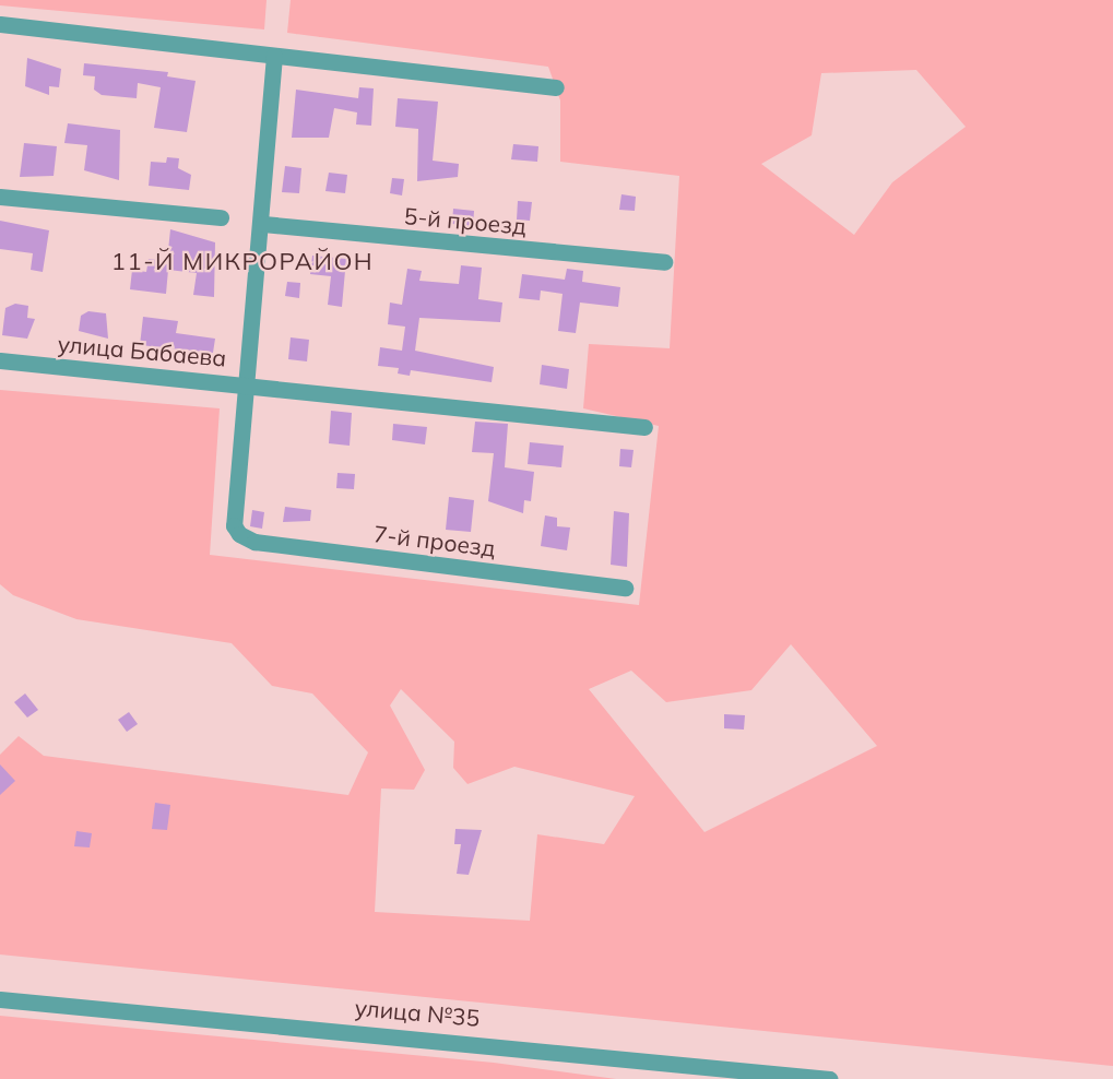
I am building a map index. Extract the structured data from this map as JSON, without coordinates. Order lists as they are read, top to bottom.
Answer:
{
  "streets": {
    "street": [
      "5-й проезд",
      "улица Бабаева",
      "7-й проезд",
      "улица №35"
    ]
  },
  "crossings": [
    ["улица Бабаева", "7-й проезд"]
  ],
  "districts": ["11-Й МИКРОРАЙОН"]
}
